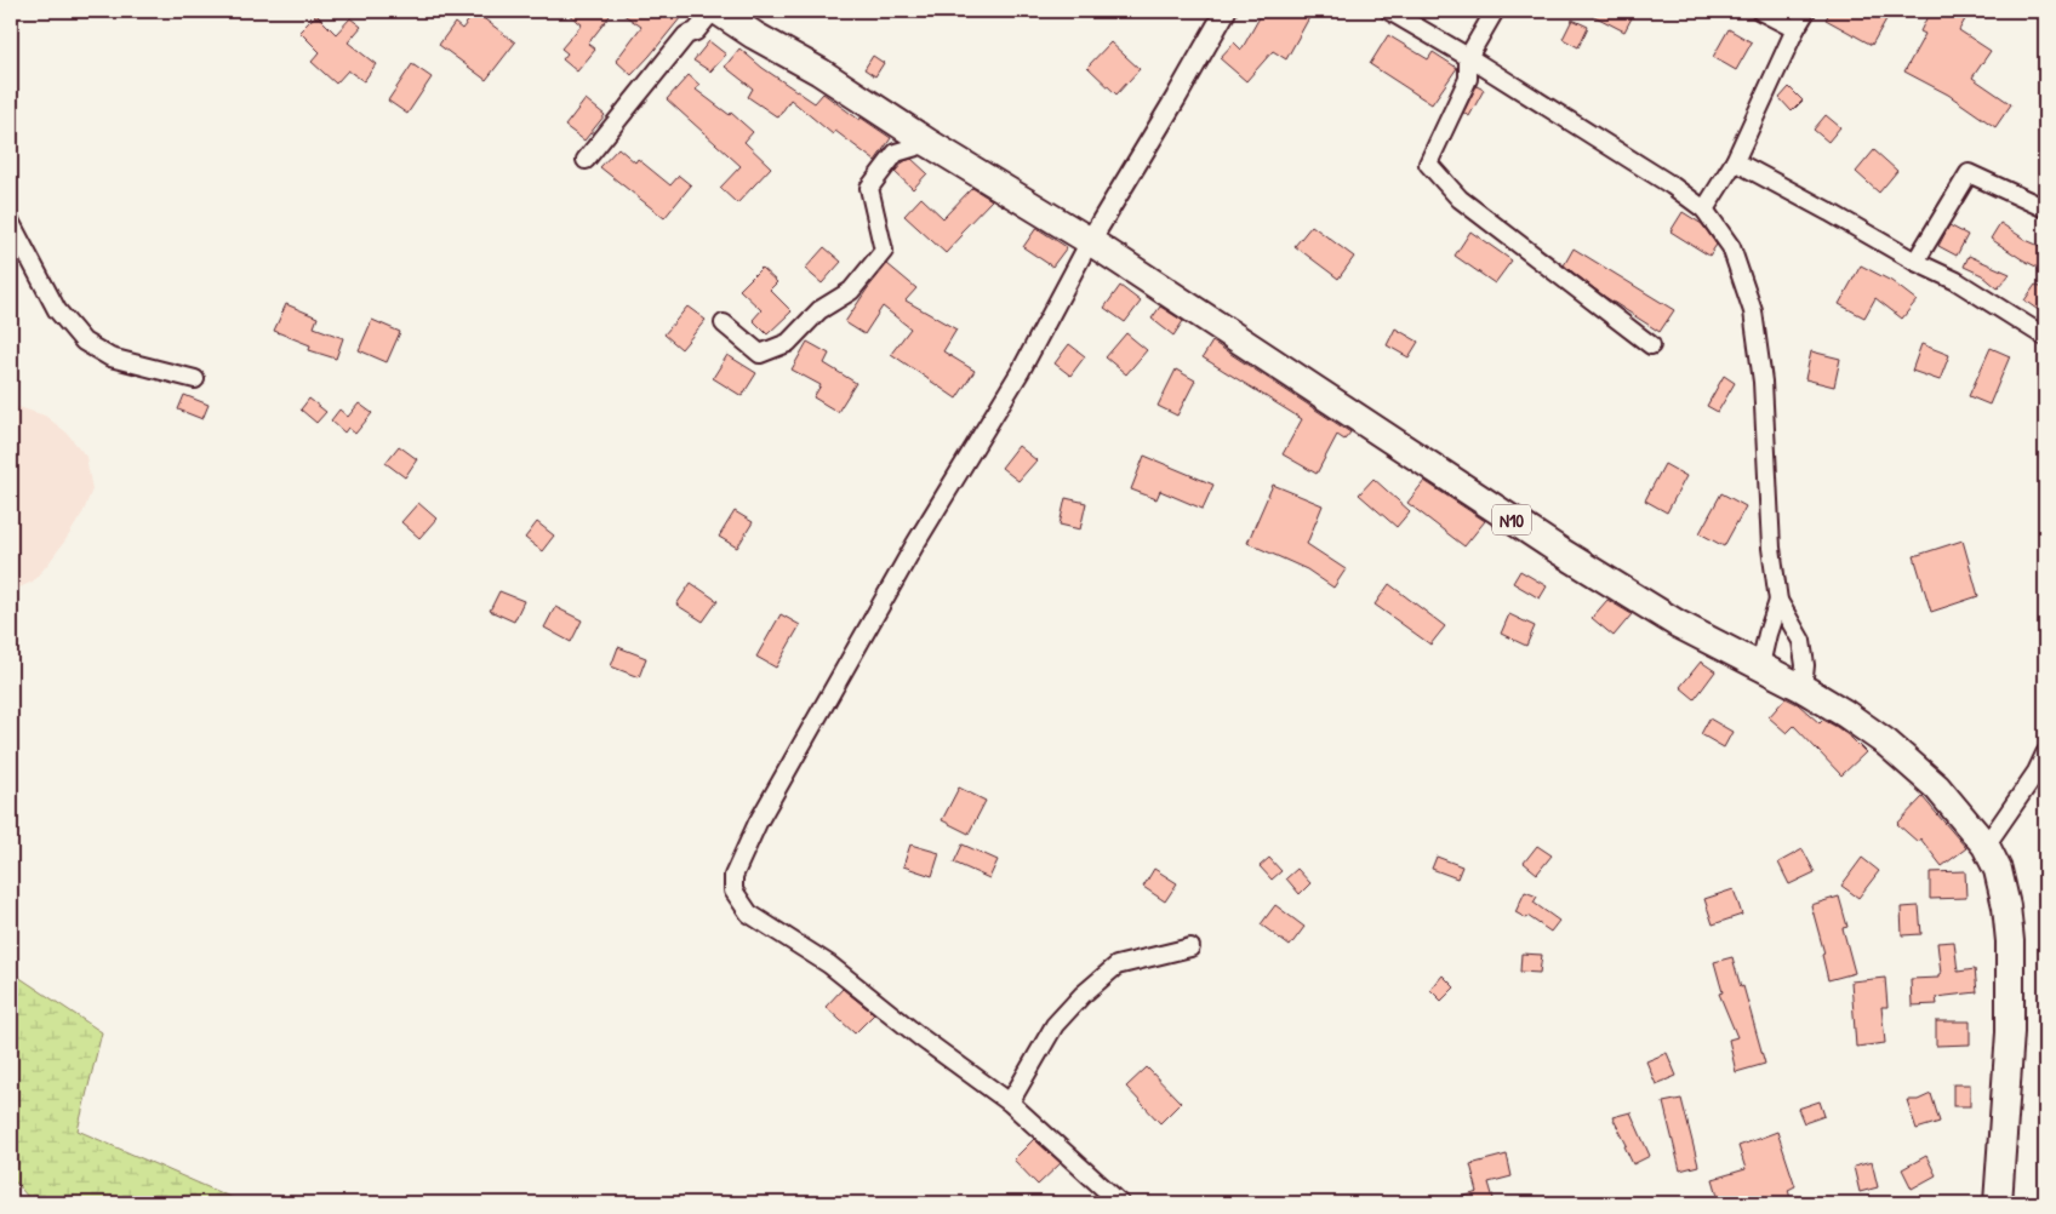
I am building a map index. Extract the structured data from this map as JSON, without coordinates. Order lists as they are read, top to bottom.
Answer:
{
  "streets": {
    "highway": ["N10"]
  }
}
